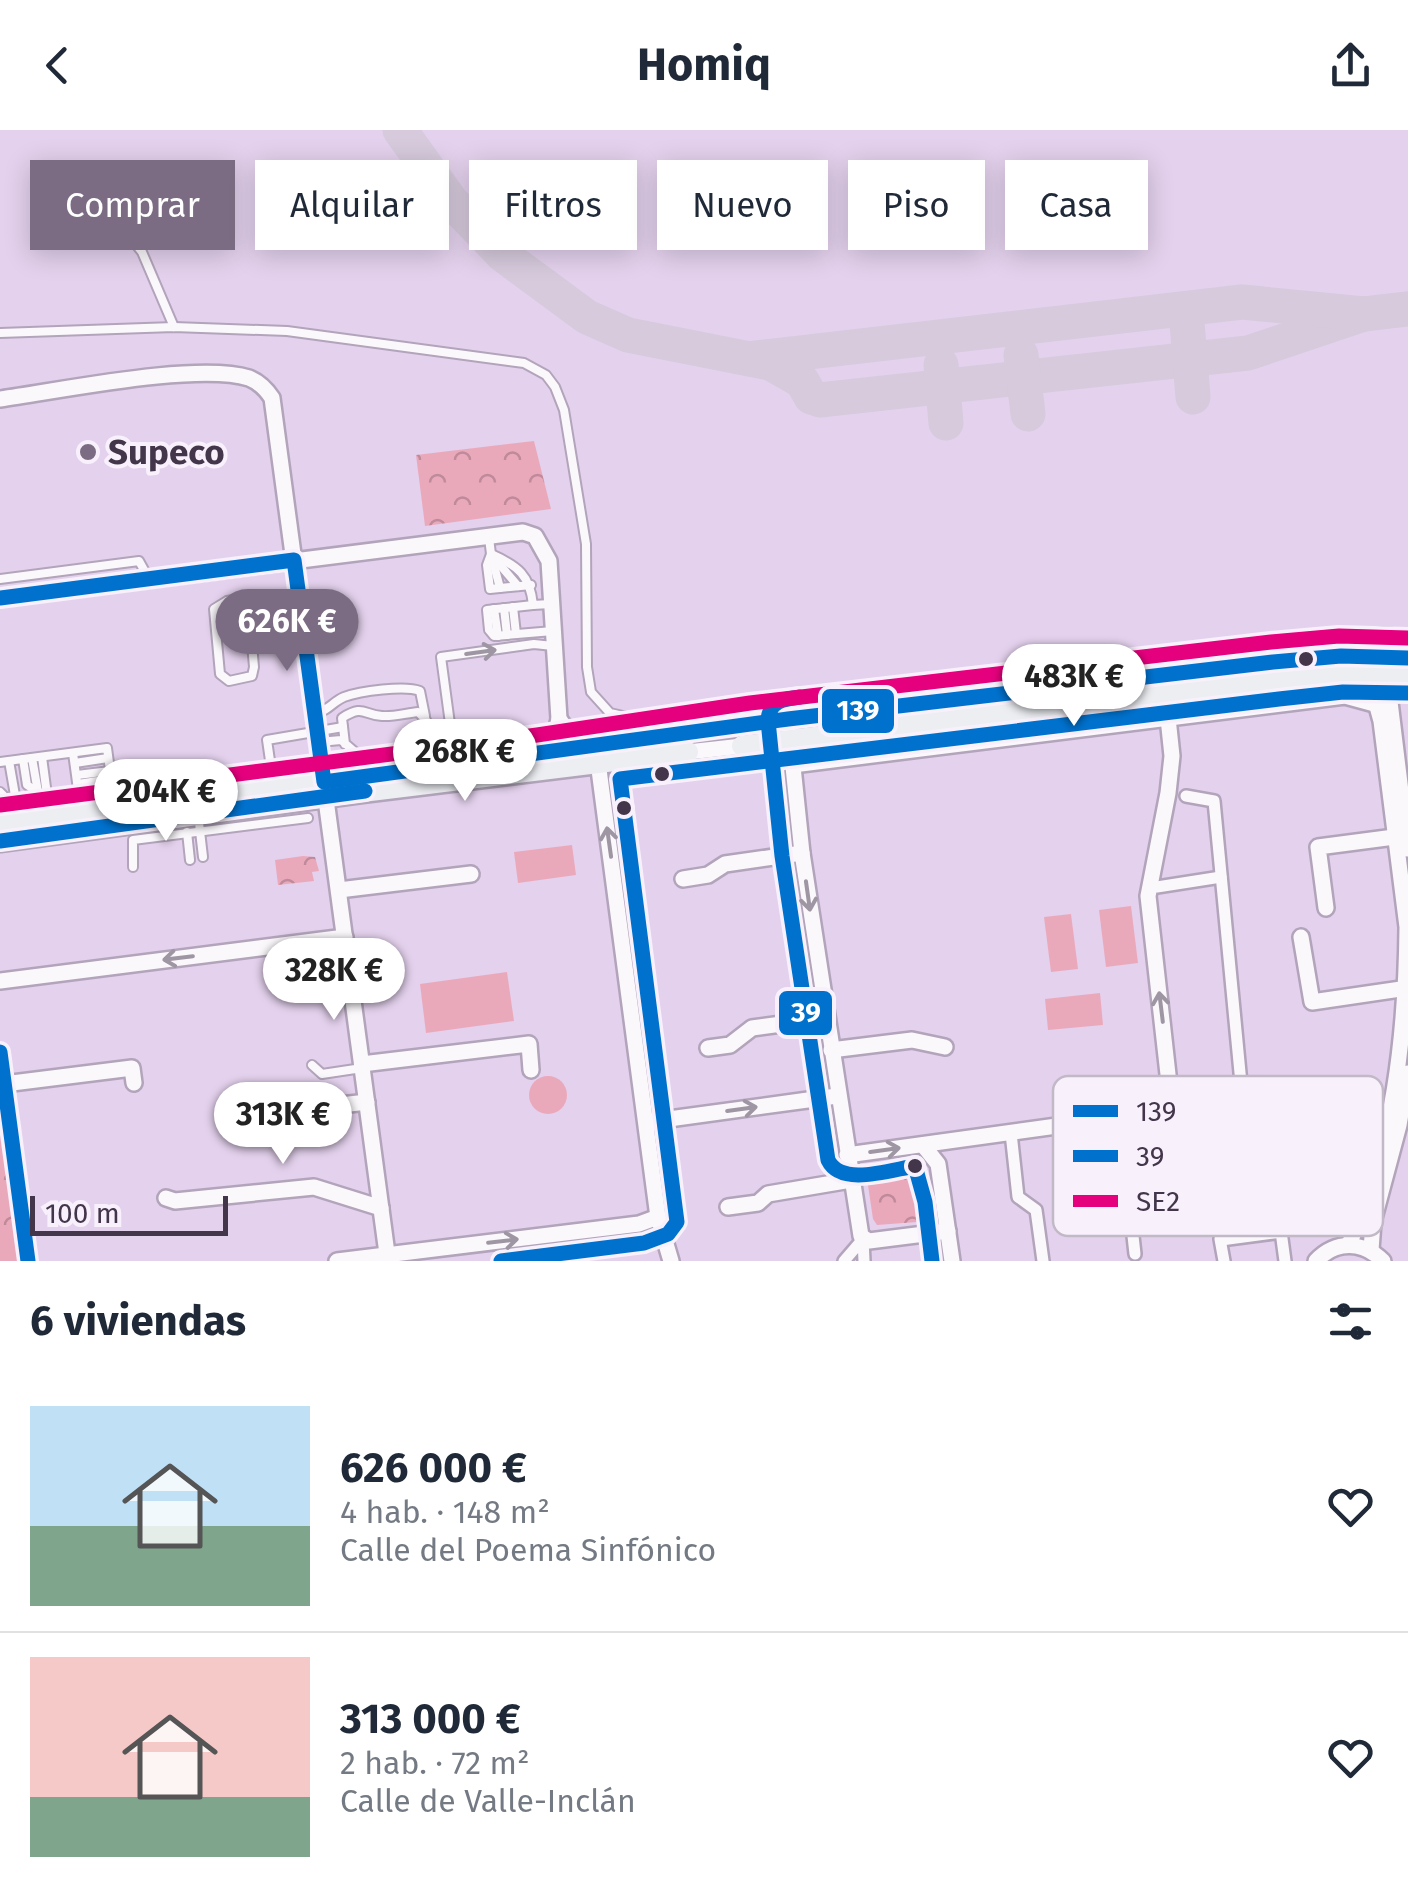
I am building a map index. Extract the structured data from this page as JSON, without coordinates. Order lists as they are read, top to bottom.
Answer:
{
  "places": ["Supeco"],
  "lines": ["transit line 139", "transit line SE2", "transit line 39"],
  "legend": ["139", "39", "SE2"],
  "scale_bar": "100 m",
  "page": {
    "header": "Homiq",
    "chip": [
      "Comprar",
      "Alquilar",
      "Filtros",
      "Nuevo",
      "Piso",
      "Casa"
    ],
    "price": [
      "626K €",
      "483K €",
      "268K €",
      "204K €",
      "328K €",
      "313K €"
    ],
    "scale": "100 m",
    "heading": "6 viviendas",
    "list": [
      {
        "name": "626 000 €",
        "note": "4 hab. · 148 m² · Calle del Poema Sinfónico"
      },
      {
        "name": "313 000 €",
        "note": "2 hab. · 72 m² · Calle de Valle-Inclán"
      }
    ]
  }
}
